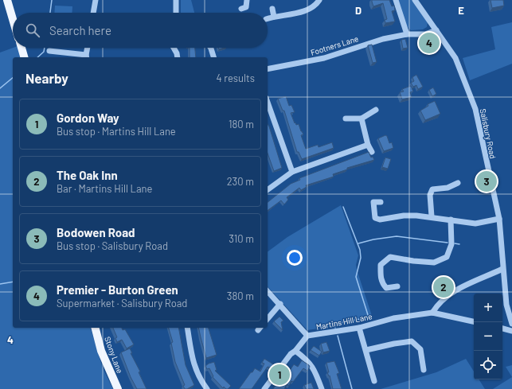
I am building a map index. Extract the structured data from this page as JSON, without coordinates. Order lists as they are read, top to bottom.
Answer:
{
  "streets": {
    "main road": ["Stony Lane"],
    "street": ["Footners Lane", "Salisbury Road", "Martins Hill Lane"]
  },
  "page": {
    "search": "Search here",
    "pins": [
      "4",
      "3",
      "2",
      "1"
    ],
    "heading": ["Nearby", "4 results"],
    "list": [
      {
        "mark": "1",
        "name": "Gordon Way",
        "note": "Bus stop · Martins Hill Lane",
        "value": "180 m"
      },
      {
        "mark": "2",
        "name": "The Oak Inn",
        "note": "Bar · Martins Hill Lane",
        "value": "230 m"
      },
      {
        "mark": "3",
        "name": "Bodowen Road",
        "note": "Bus stop · Salisbury Road",
        "value": "310 m"
      },
      {
        "mark": "4",
        "name": "Premier - Burton Green",
        "note": "Supermarket · Salisbury Road",
        "value": "380 m"
      }
    ],
    "map_buttons": ["+", "−"]
  },
  "grid": {
    "columns": ["D", "E"],
    "rows": ["4"]
  }
}
